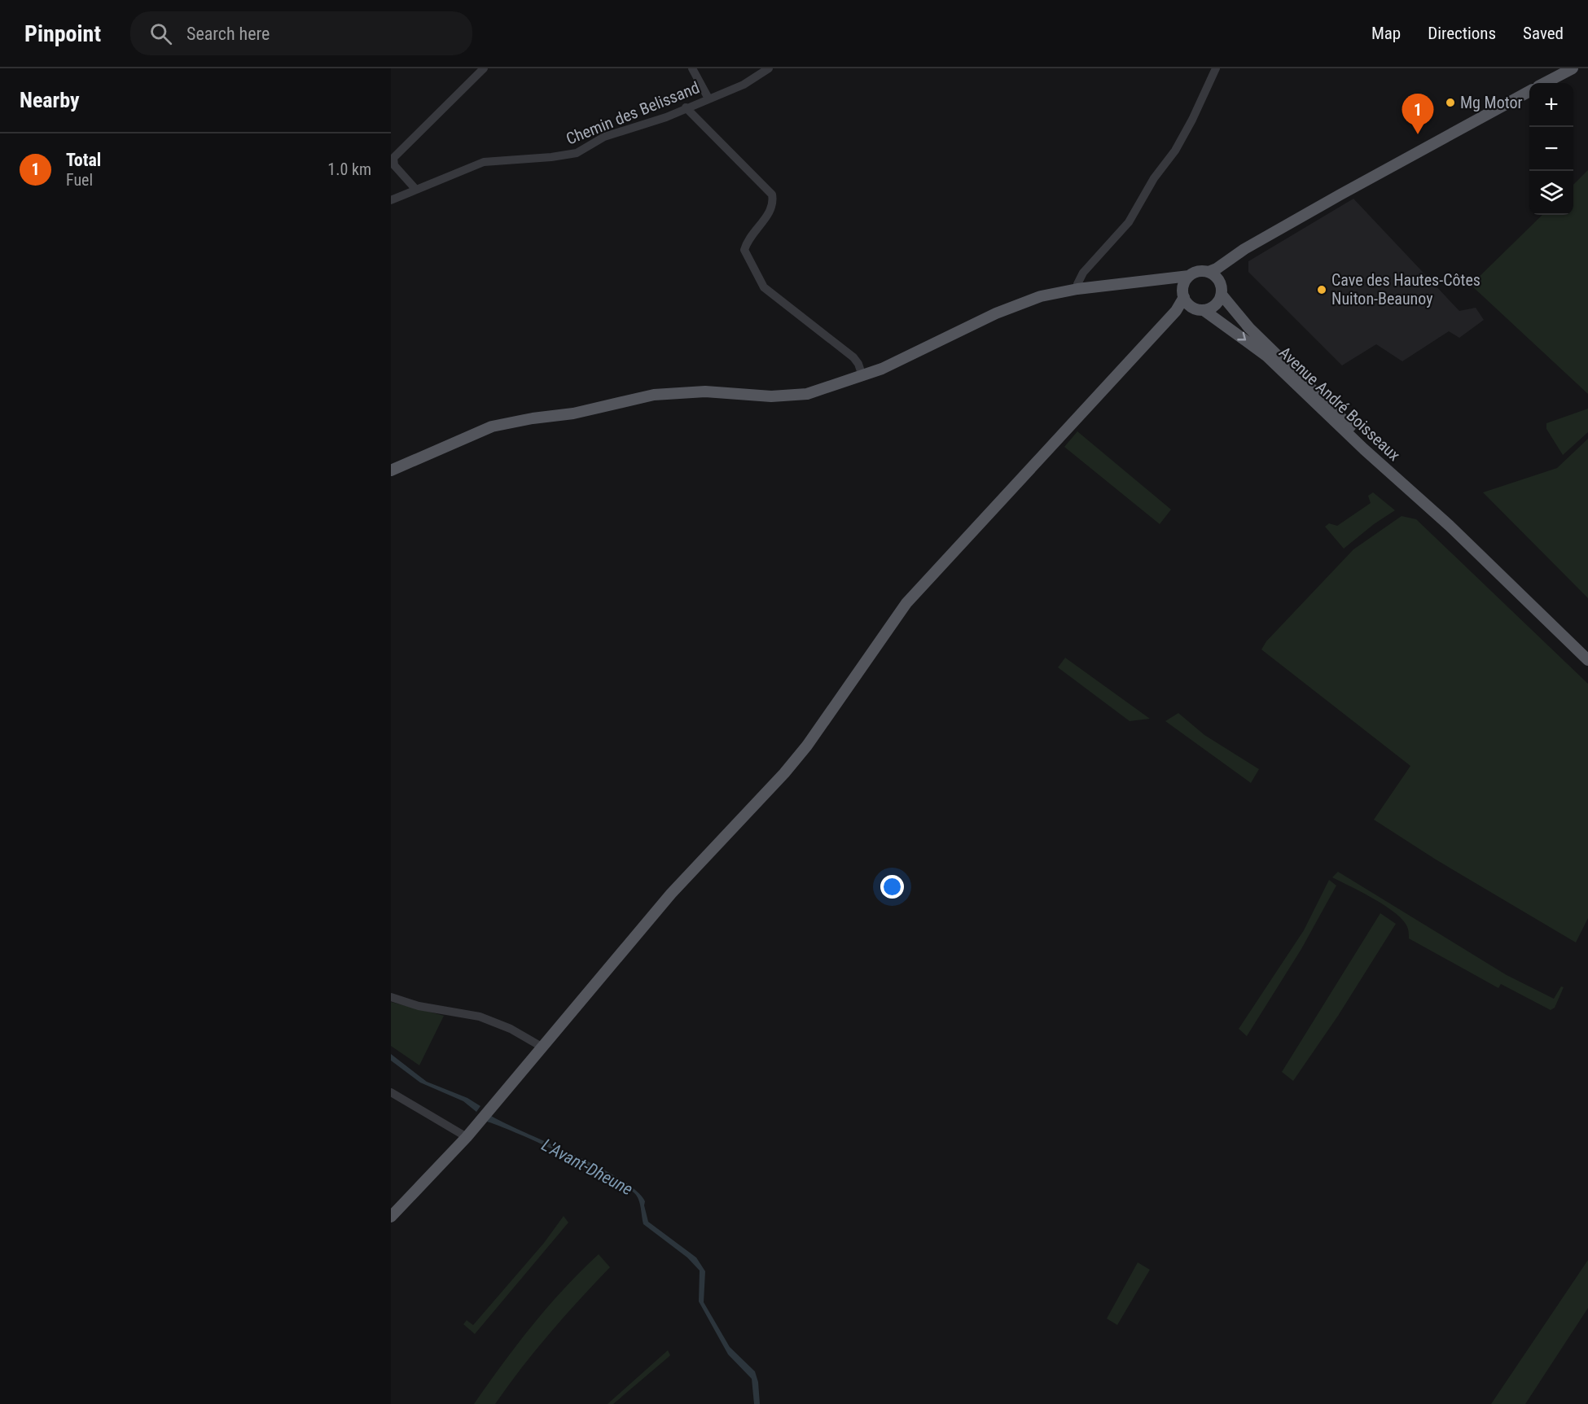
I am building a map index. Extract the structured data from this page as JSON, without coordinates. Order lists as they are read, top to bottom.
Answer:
{
  "streets": {
    "main road": ["Avenue André Boisseaux"],
    "street": ["Chemin des Belissand"]
  },
  "water": ["L'Avant-Dheune"],
  "places": ["Mg Motor", "Cave des Hautes-Côtes Nuiton-Beaunoy"],
  "page": {
    "header": "Pinpoint",
    "search": "Search here",
    "nav": ["Map", "Directions", "Saved"],
    "heading": "Nearby",
    "map_buttons": ["+", "−"],
    "pins": "1",
    "list": [
      {
        "mark": "1",
        "name": "Total",
        "note": "Fuel",
        "value": "1.0 km"
      }
    ]
  }
}
